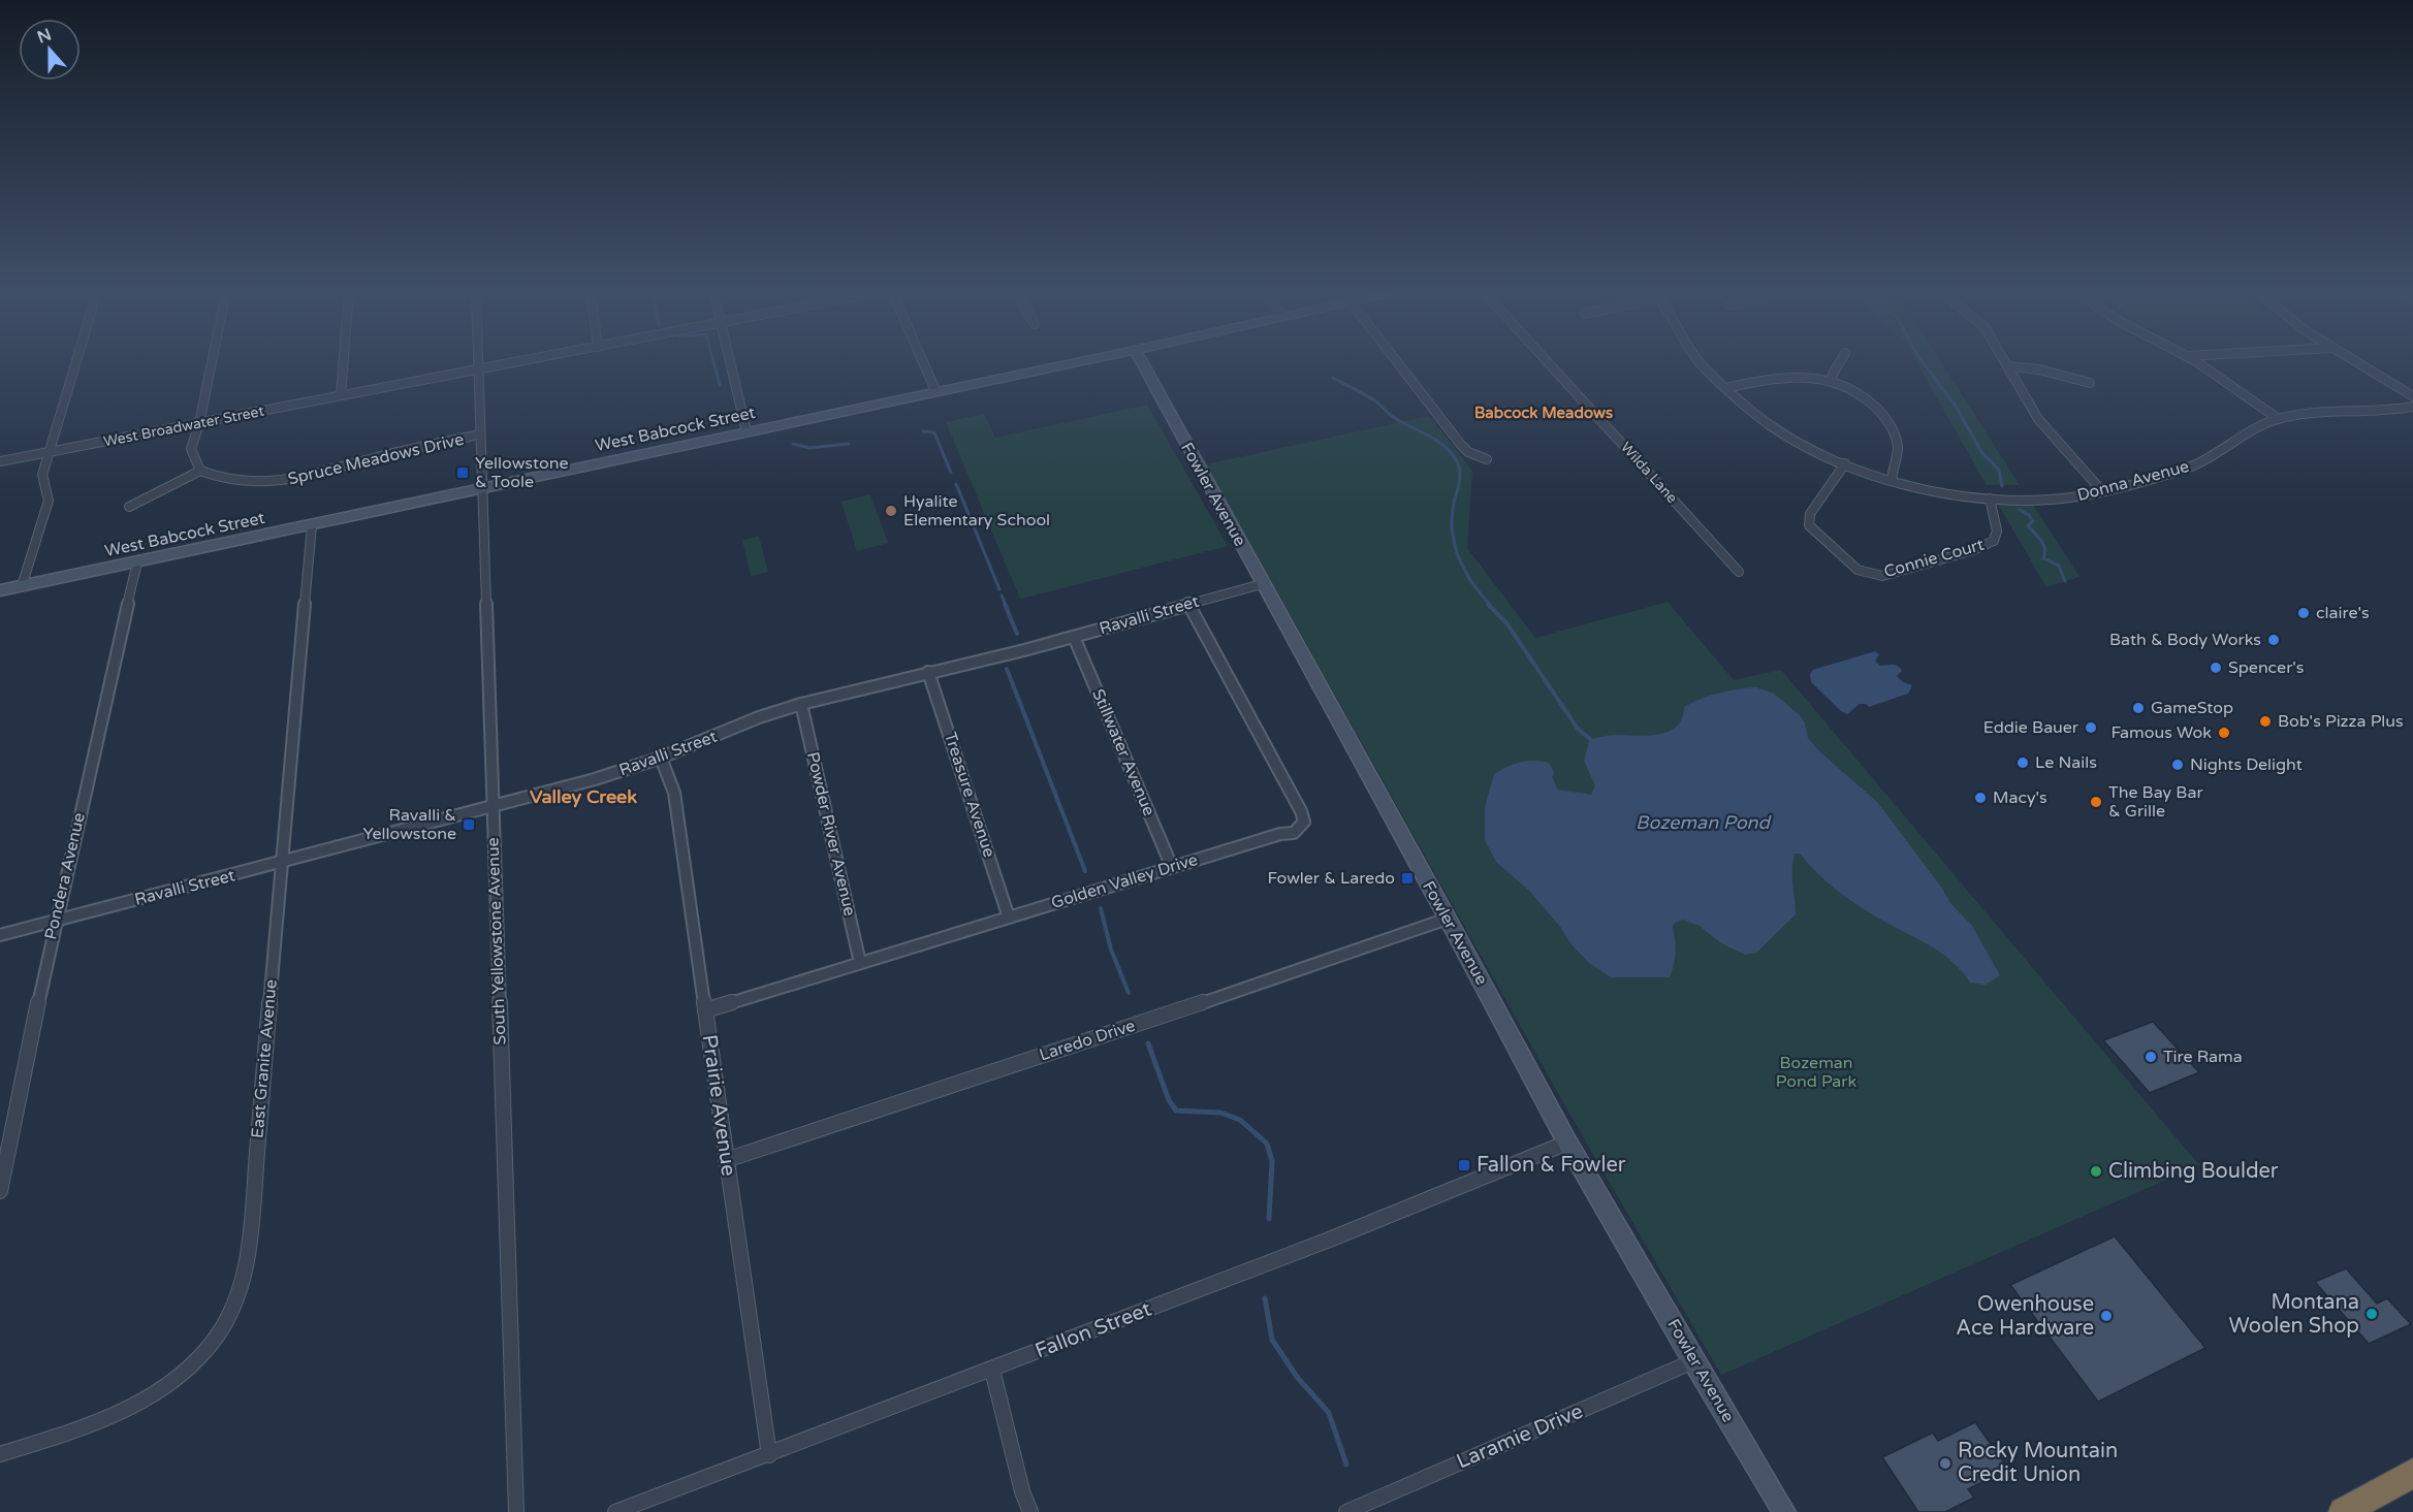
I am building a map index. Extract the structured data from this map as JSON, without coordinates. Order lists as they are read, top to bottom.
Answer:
{
  "streets": {
    "street": [
      "West Broadwater Street",
      "West Babcock Street",
      "Spruce Meadows Drive",
      "Wilda Lane",
      "Donna Avenue",
      "Fowler Avenue",
      "Connie Court",
      "Ravalli Street",
      "Stillwater Avenue",
      "Treasure Avenue",
      "Powder River Avenue",
      "Pondera Avenue",
      "Golden Valley Drive",
      "South Yellowstone Avenue",
      "Laredo Drive",
      "East Granite Avenue",
      "Prairie Avenue",
      "Fallon Street",
      "Laramie Drive"
    ]
  },
  "crossings": [
    ["West Broadwater Street", "South Yellowstone Avenue"],
    ["West Babcock Street", "Pondera Avenue"],
    ["West Babcock Street", "South Yellowstone Avenue"],
    ["West Babcock Street", "East Granite Avenue"],
    ["Spruce Meadows Drive", "South Yellowstone Avenue"],
    ["Donna Avenue", "Connie Court"],
    ["Fowler Avenue", "Ravalli Street"],
    ["Fowler Avenue", "Laredo Drive"],
    ["Fowler Avenue", "Fallon Street"],
    ["Fowler Avenue", "Laramie Drive"],
    ["Ravalli Street", "Stillwater Avenue"],
    ["Ravalli Street", "Treasure Avenue"],
    ["Ravalli Street", "Powder River Avenue"],
    ["Ravalli Street", "Pondera Avenue"],
    ["Ravalli Street", "Golden Valley Drive"],
    ["Ravalli Street", "South Yellowstone Avenue"],
    ["Ravalli Street", "East Granite Avenue"],
    ["Ravalli Street", "Prairie Avenue"],
    ["Stillwater Avenue", "Golden Valley Drive"],
    ["Treasure Avenue", "Golden Valley Drive"],
    ["Powder River Avenue", "Golden Valley Drive"],
    ["Golden Valley Drive", "Prairie Avenue"],
    ["Laredo Drive", "Prairie Avenue"],
    ["Prairie Avenue", "Fallon Street"]
  ],
  "districts": ["Babcock Meadows", "Valley Creek"],
  "water": ["Bozeman Pond"],
  "parks": ["Bozeman Pond Park"],
  "places": {
    "transit": [
      "Yellowstone & Toole",
      "Ravalli & Yellowstone",
      "Fowler & Laredo",
      "Fallon & Fowler"
    ],
    "other": [
      "Hyalite Elementary School",
      "claire's",
      "Bath & Body Works",
      "Spencer's",
      "GameStop",
      "Bob's Pizza Plus",
      "Eddie Bauer",
      "Famous Wok",
      "Le Nails",
      "Nights Delight",
      "Macy's",
      "The Bay Bar & Grille",
      "Tire Rama",
      "Climbing Boulder",
      "Montana Woolen Shop",
      "Owenhouse Ace Hardware",
      "Rocky Mountain Credit Union"
    ]
  },
  "north": "top"
}
